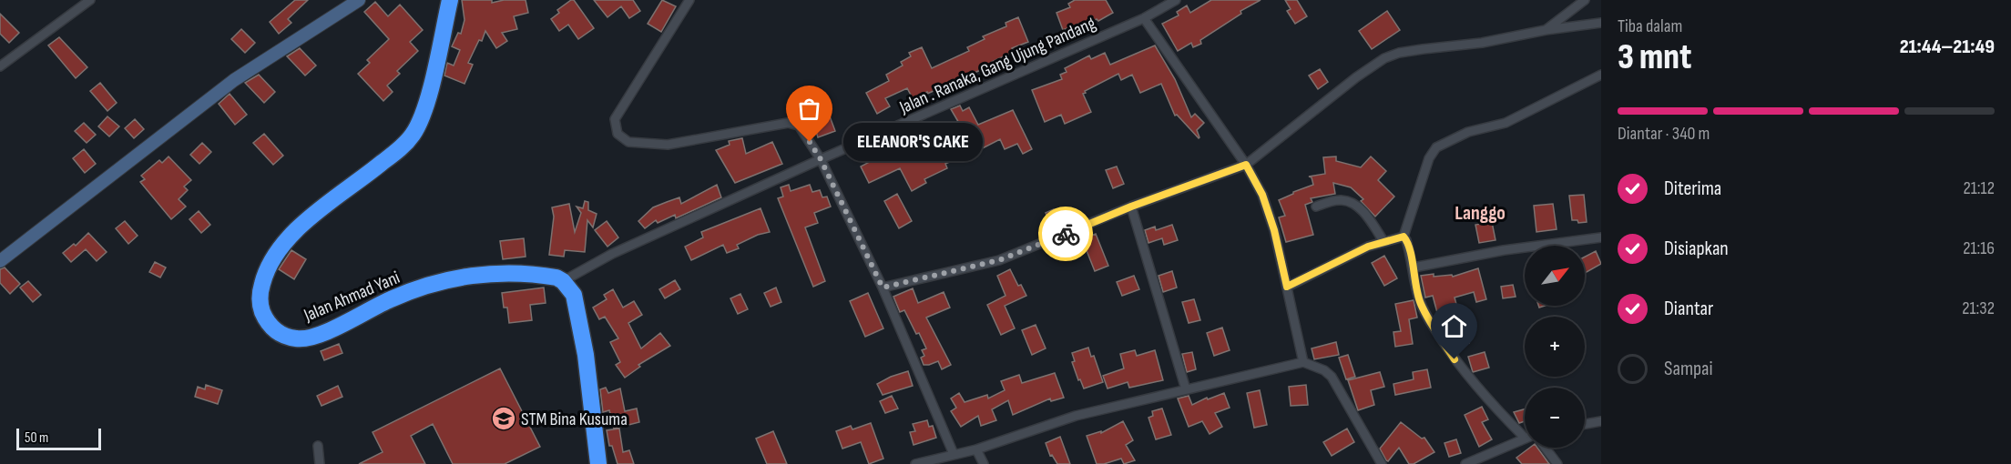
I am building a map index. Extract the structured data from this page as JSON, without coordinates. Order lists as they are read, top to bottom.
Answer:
{
  "streets": {
    "highway": ["Jalan Ahmad Yani"],
    "street": ["Jalan . Ranaka, Gang Ujung Pandang"]
  },
  "crossings": [
    ["Jalan . Ranaka, Gang Ujung Pandang", "Jalan Ahmad Yani"]
  ],
  "districts": ["Langgo"],
  "places": {
    "other": ["ELEANOR'S CAKE"],
    "school or university": ["STM Bina Kusuma"]
  },
  "scale_bar": "50 m",
  "north": "top right",
  "page": {
    "heading": ["3 mnt", "Tiba dalam", "21:44–21:49"],
    "bar": "Diantar · 340 m",
    "bubble": "ELEANOR'S CAKE",
    "list": [
      ["Diterima", "21:12"],
      ["Disiapkan", "21:16"],
      ["Diantar", "21:32"],
      "Sampai"
    ],
    "map_buttons": ["+", "−"],
    "scale": "50 m"
  }
}
